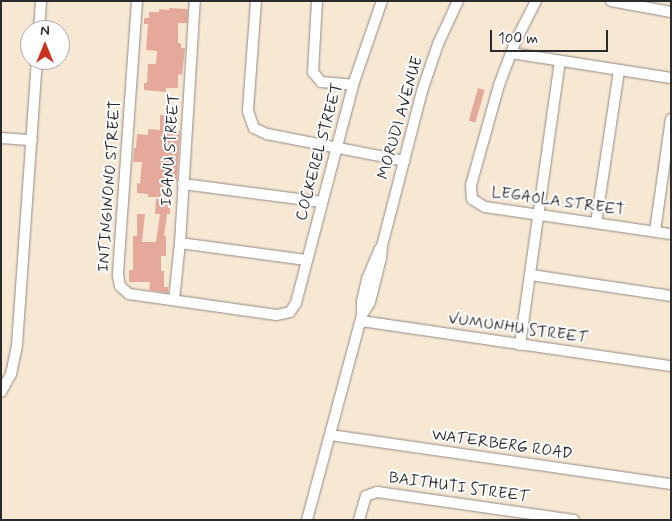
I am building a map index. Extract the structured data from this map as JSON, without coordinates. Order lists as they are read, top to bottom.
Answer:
{
  "streets": {
    "street": [
      "MORUDI AVENUE",
      "IGANU STREET",
      "COCKEREL STREET",
      "INTINGINONO STREET",
      "LEGAOLA STREET",
      "VUMUNHU STREET",
      "WATERBERG ROAD",
      "BAITHUTI STREET"
    ]
  },
  "crossings": [
    ["MORUDI AVENUE", "VUMUNHU STREET"],
    ["MORUDI AVENUE", "WATERBERG ROAD"],
    ["IGANU STREET", "INTINGINONO STREET"],
    ["COCKEREL STREET", "INTINGINONO STREET"]
  ],
  "scale_bar": "100 m",
  "north": "top"
}
